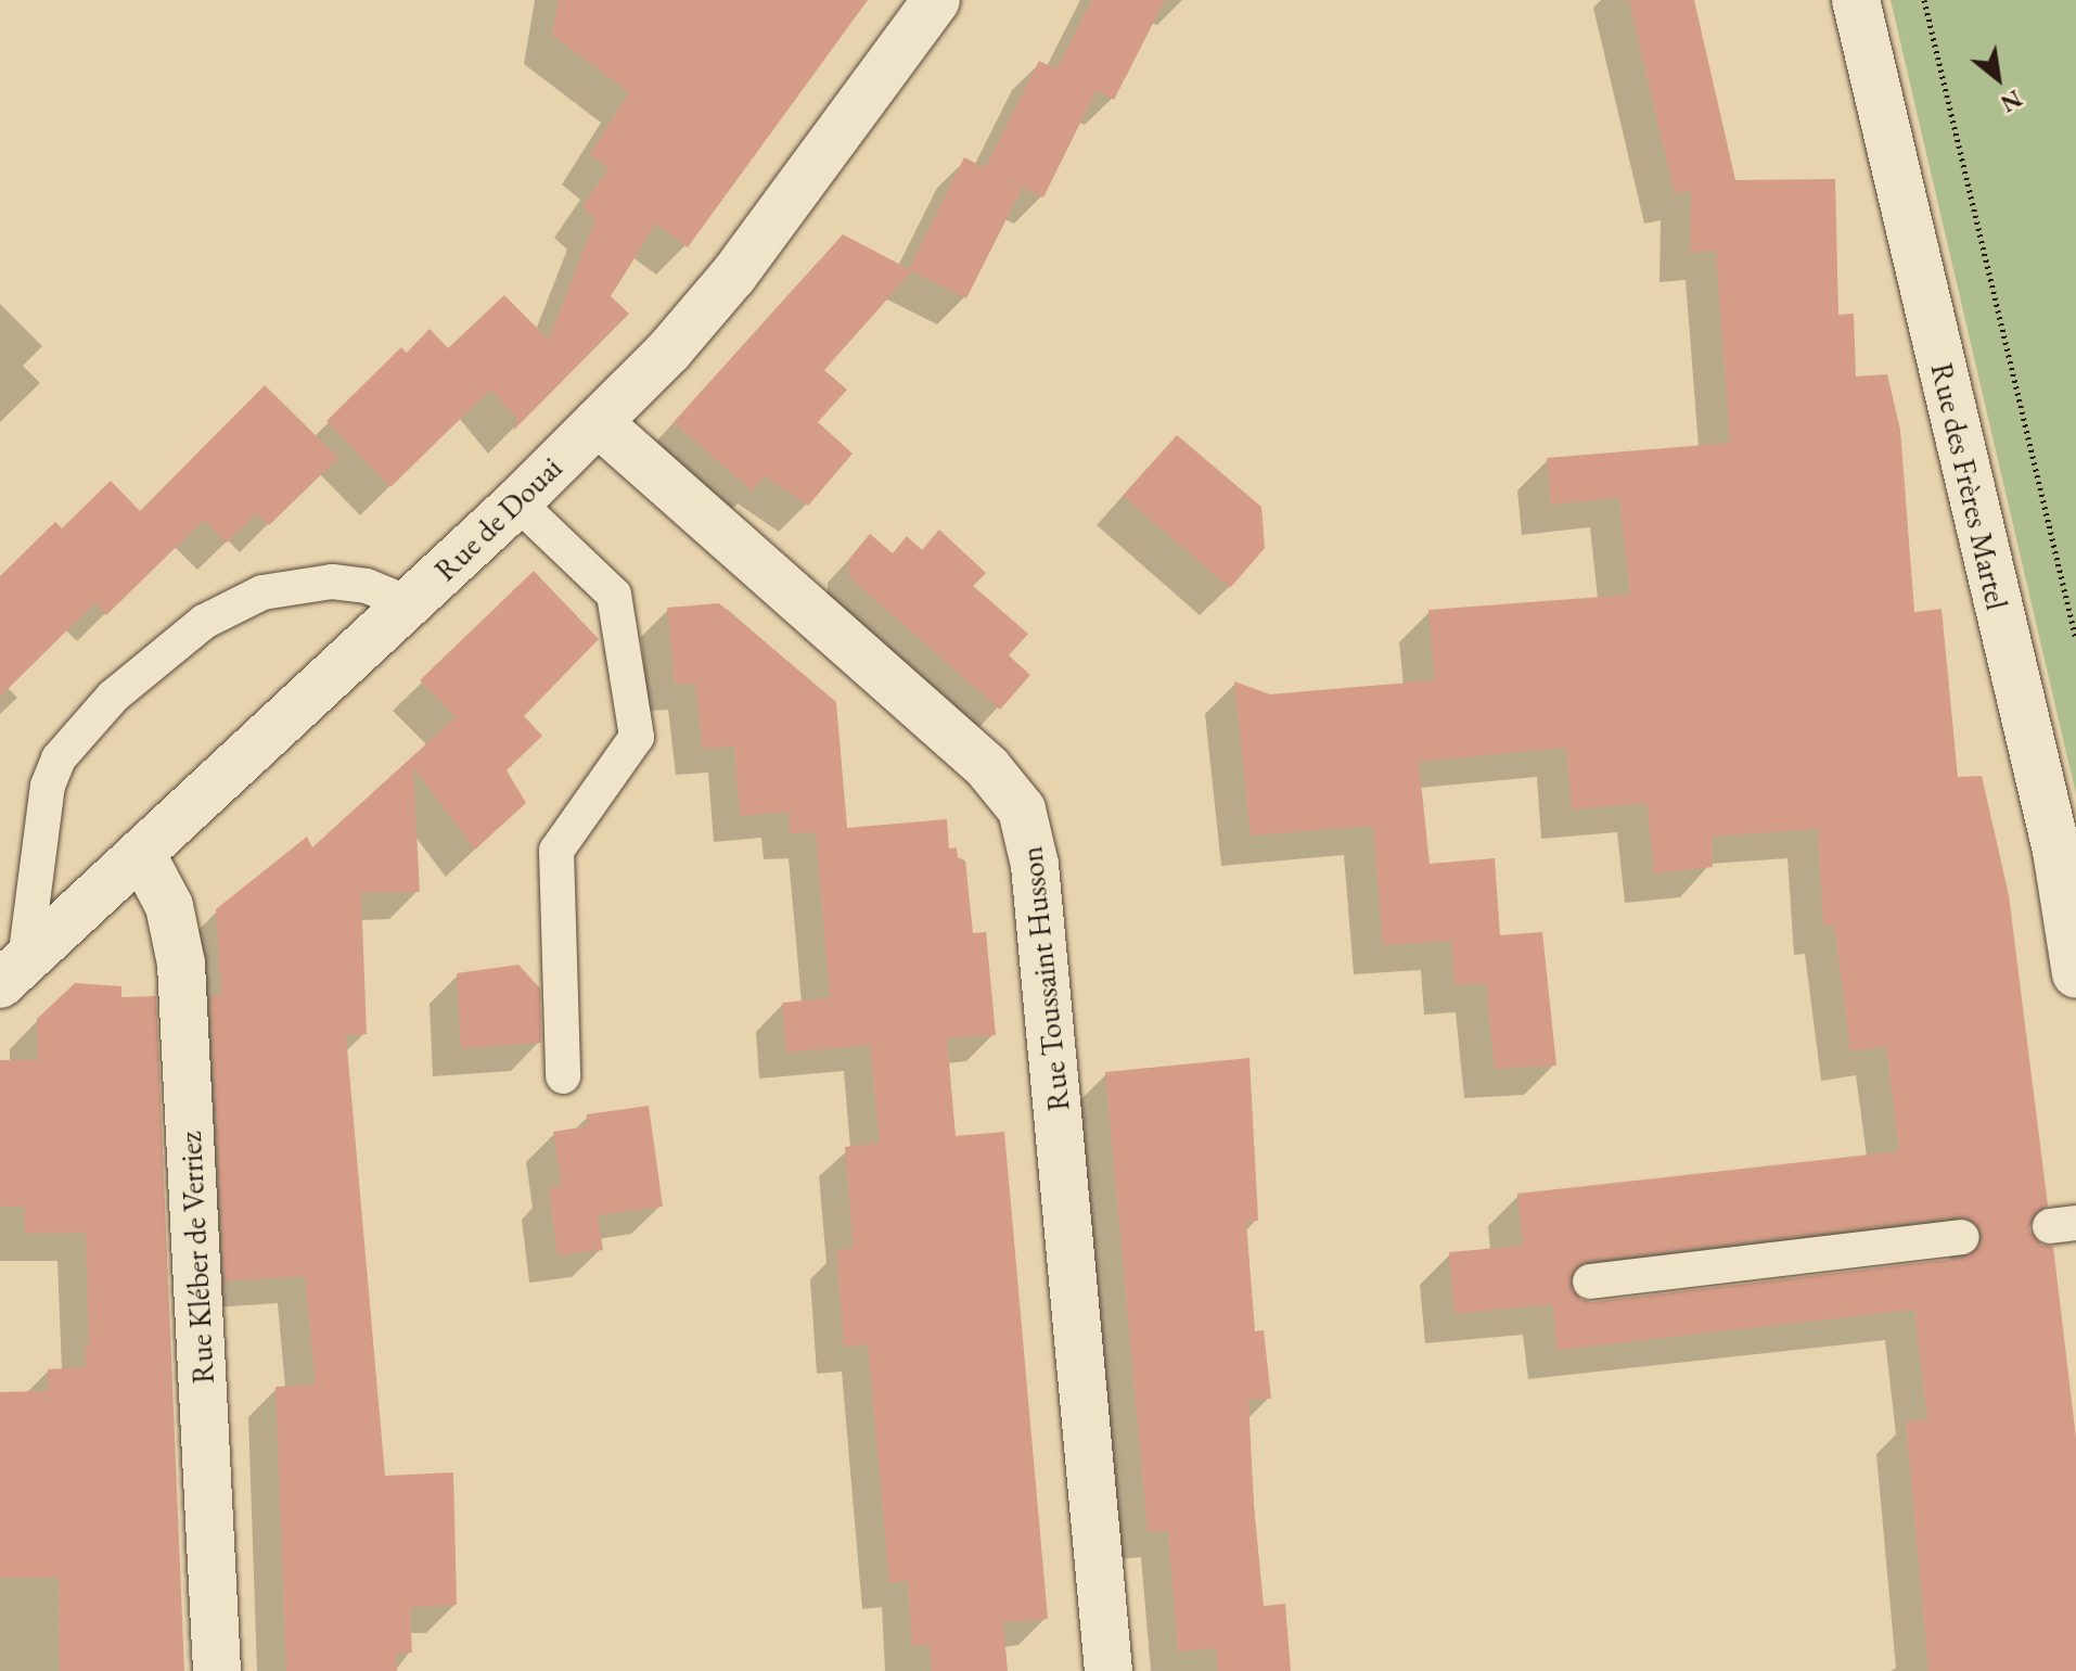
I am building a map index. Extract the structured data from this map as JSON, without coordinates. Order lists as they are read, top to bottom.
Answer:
{
  "streets": {
    "street": [
      "Rue des Frères Martel",
      "Rue de Douai",
      "Rue Toussaint Husson",
      "Rue Kléber de Verriez"
    ]
  },
  "crossings": [
    ["Rue de Douai", "Rue Toussaint Husson"],
    ["Rue de Douai", "Rue Kléber de Verriez"]
  ],
  "north": "bottom right"
}
